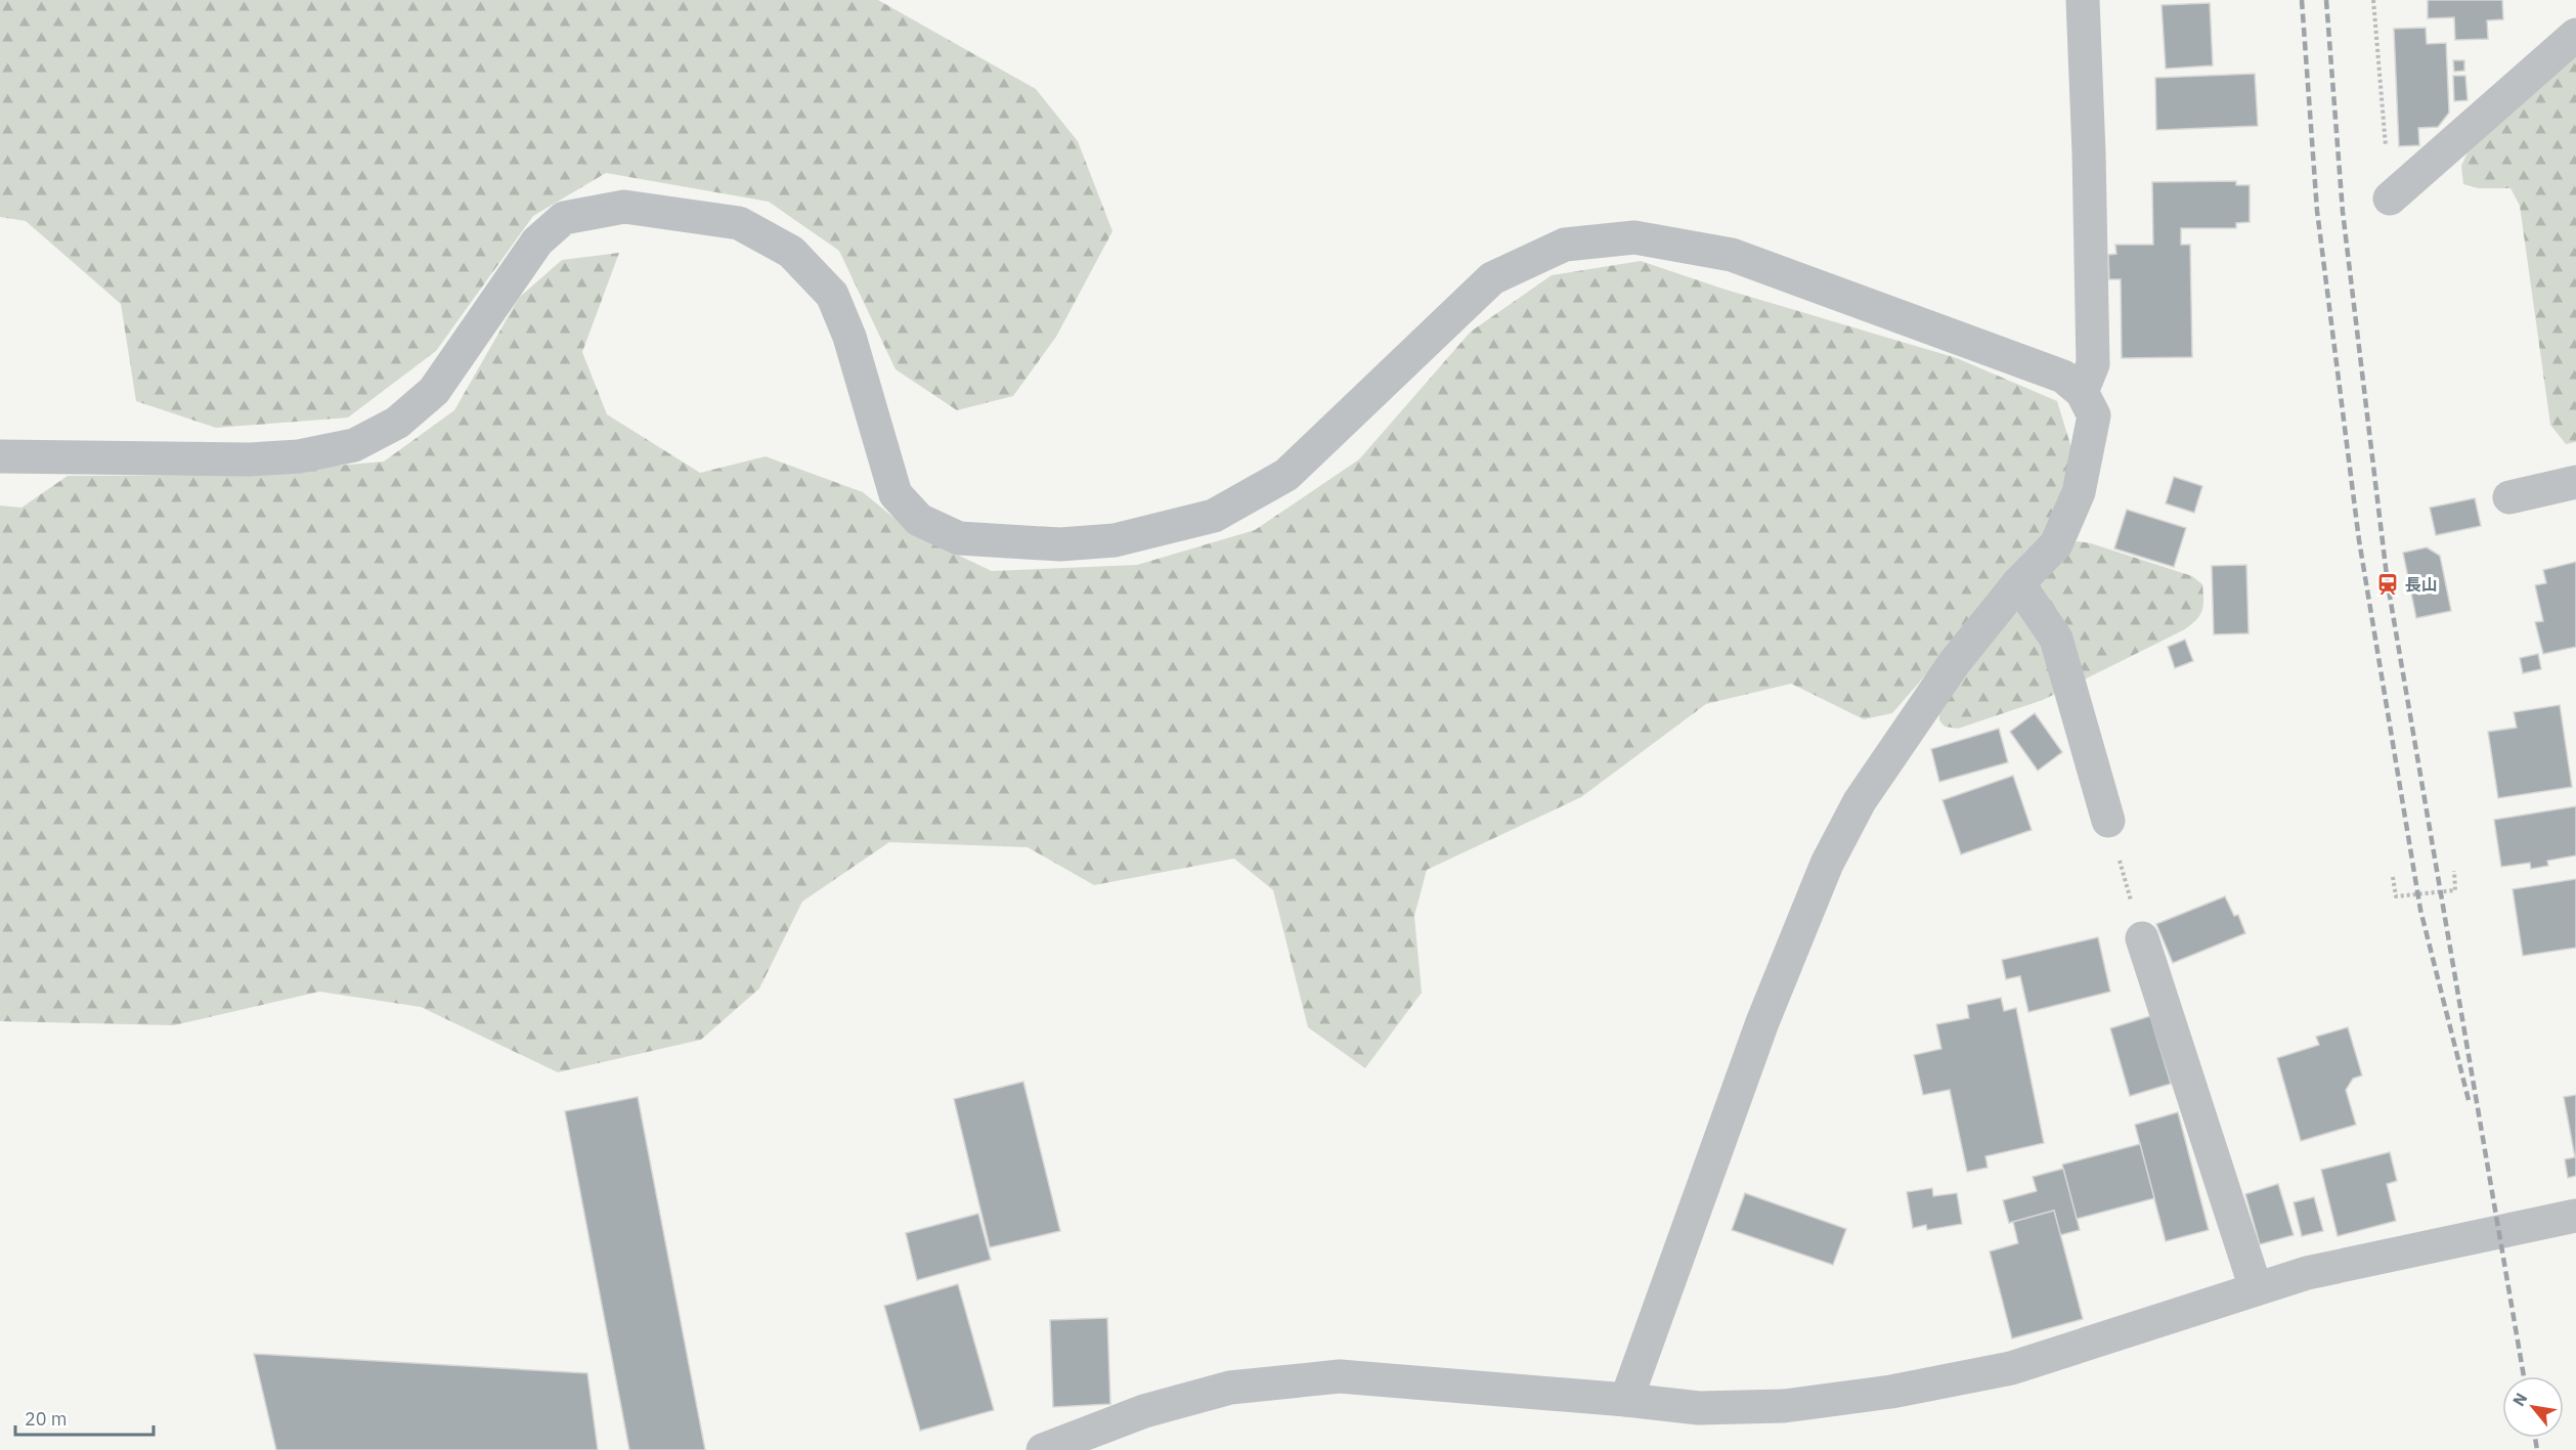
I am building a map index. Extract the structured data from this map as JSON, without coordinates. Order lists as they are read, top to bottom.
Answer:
{
  "places": {
    "station": ["長山"]
  },
  "scale_bar": "20 m",
  "north": "top left"
}
